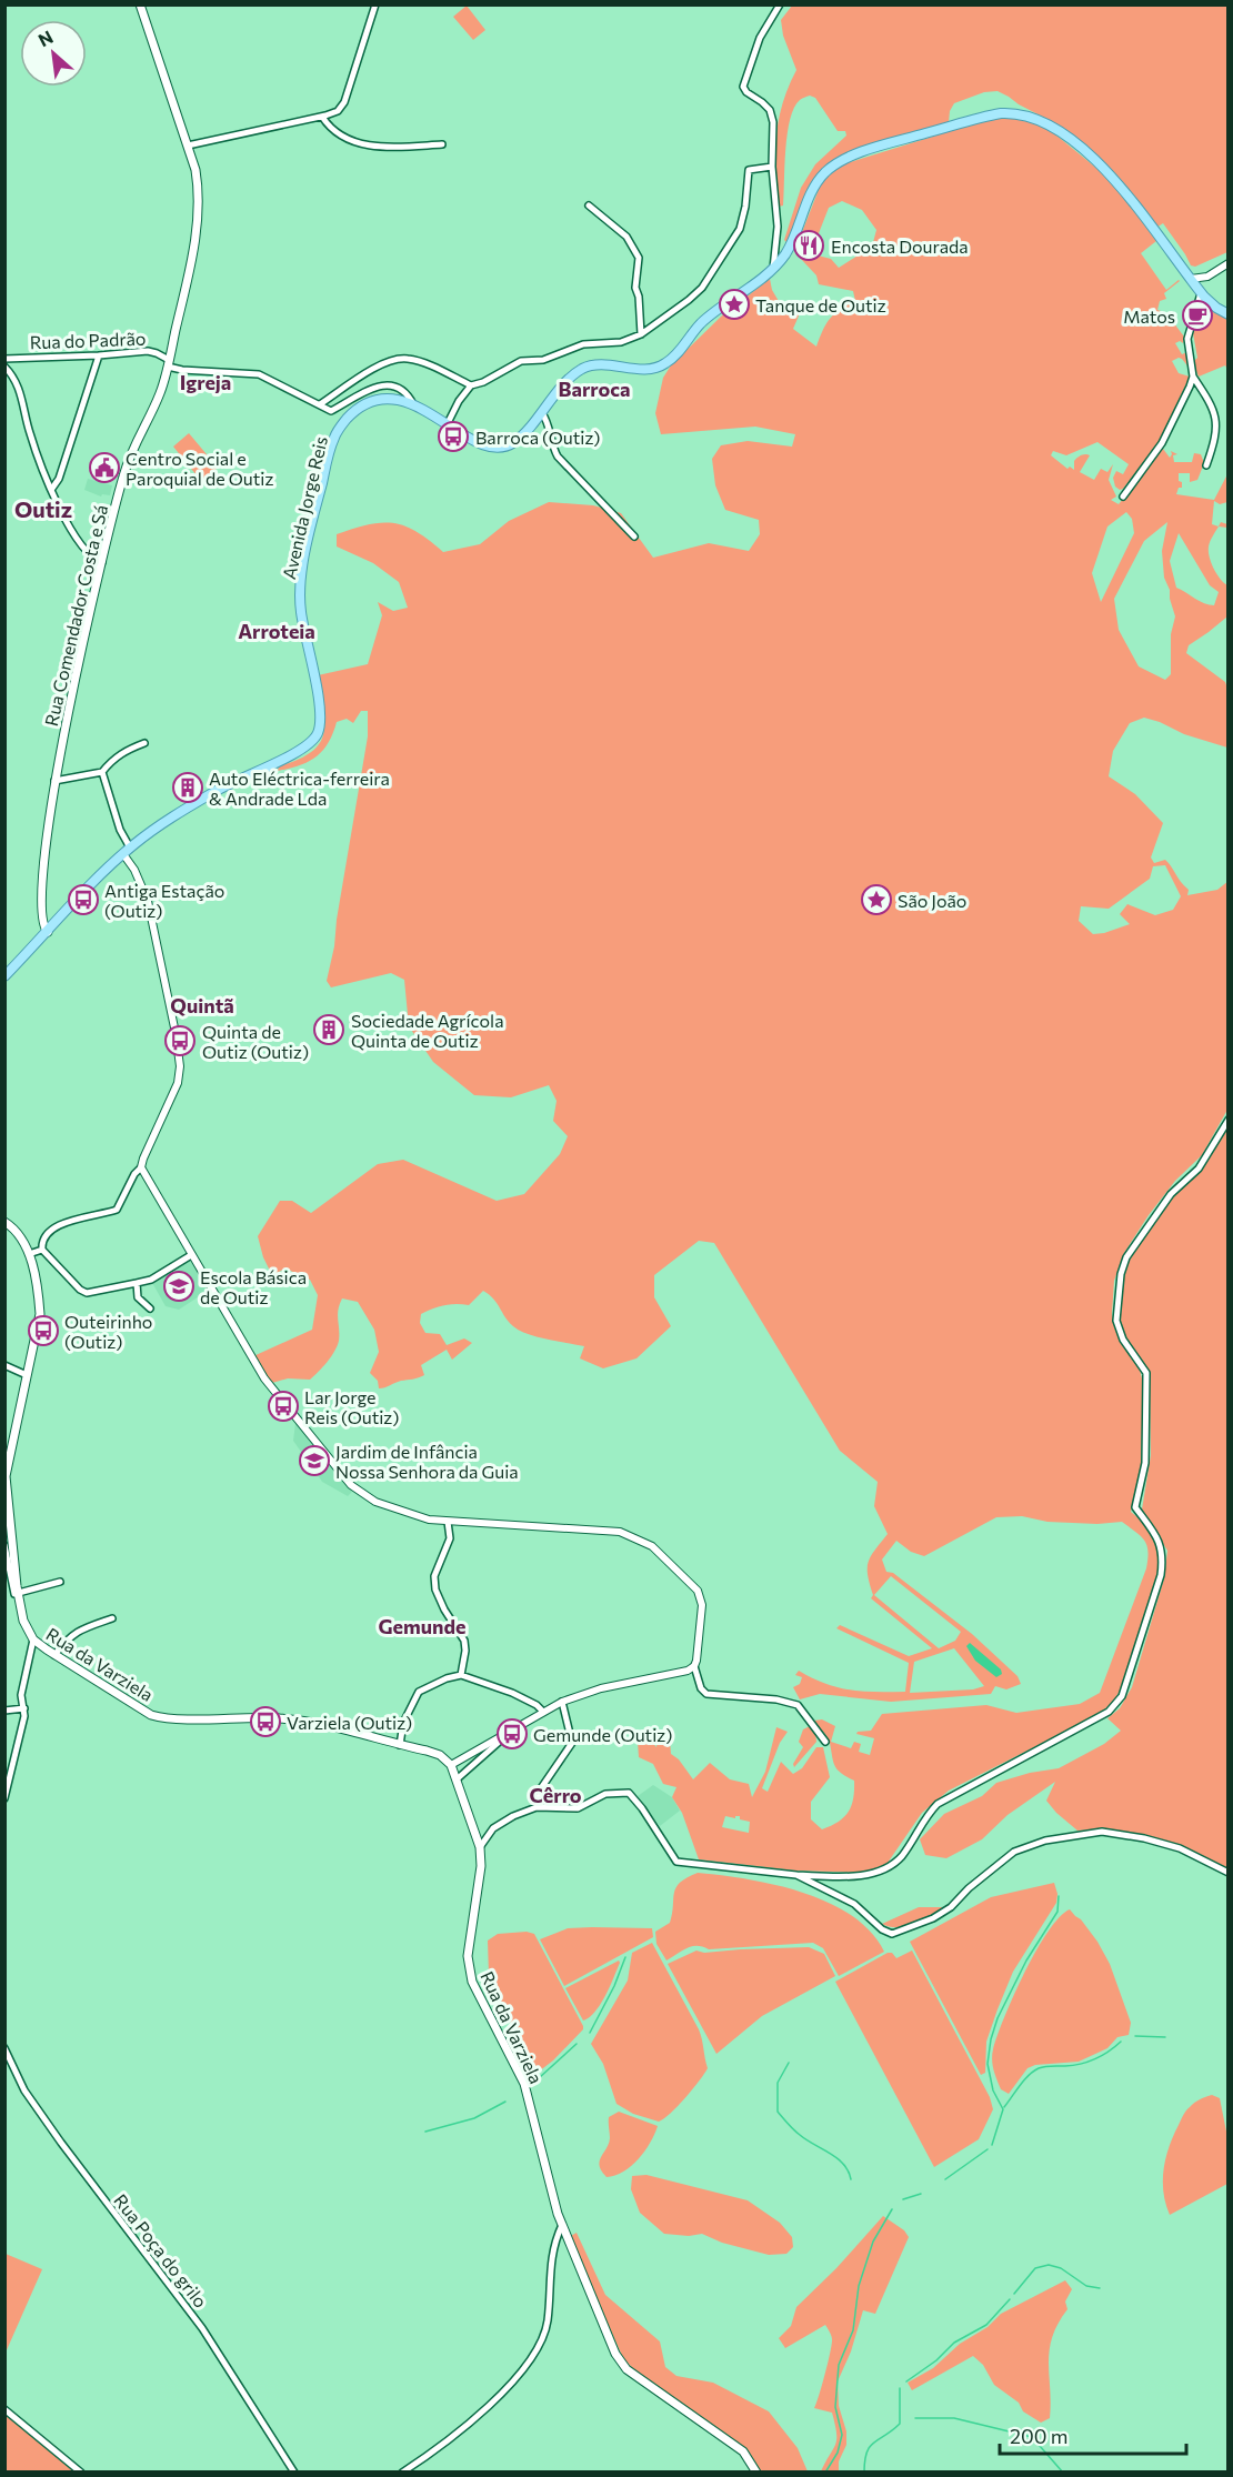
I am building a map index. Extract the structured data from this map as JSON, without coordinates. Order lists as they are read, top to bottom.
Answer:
{
  "streets": {
    "main road": ["Avenida Jorge Reis", "Rua Comendador Costa e Sá", "Rua da Varziela"],
    "street": ["Rua do Padrão", "Rua Poça do grilo"]
  },
  "crossings": [
    ["Rua do Padrão", "Rua Comendador Costa e Sá"],
    ["Avenida Jorge Reis", "Rua Comendador Costa e Sá"]
  ],
  "districts": [
    "Igreja",
    "Barroca",
    "Outiz",
    "Arroteia",
    "Quintã",
    "Gemunde",
    "Cêrro"
  ],
  "places": {
    "restaurant": ["Encosta Dourada"],
    "place": ["Tanque de Outiz", "São João"],
    "cafe": ["Matos"],
    "bus stop": [
      "Barroca (Outiz)",
      "Antiga Estação (Outiz)",
      "Quinta de Outiz (Outiz)",
      "Outeirinho (Outiz)",
      "Lar Jorge Reis (Outiz)",
      "Varziela (Outiz)",
      "Gemunde (Outiz)"
    ],
    "public building": ["Centro Social e Paroquial de Outiz"],
    "building": ["Auto Eléctrica-ferreira & Andrade Lda", "Sociedade Agrícola Quinta de Outiz"],
    "school or university": ["Escola Básica de Outiz", "Jardim de Infância Nossa Senhora da Guia"]
  },
  "scale_bar": "200 m",
  "north": "top left"
}
